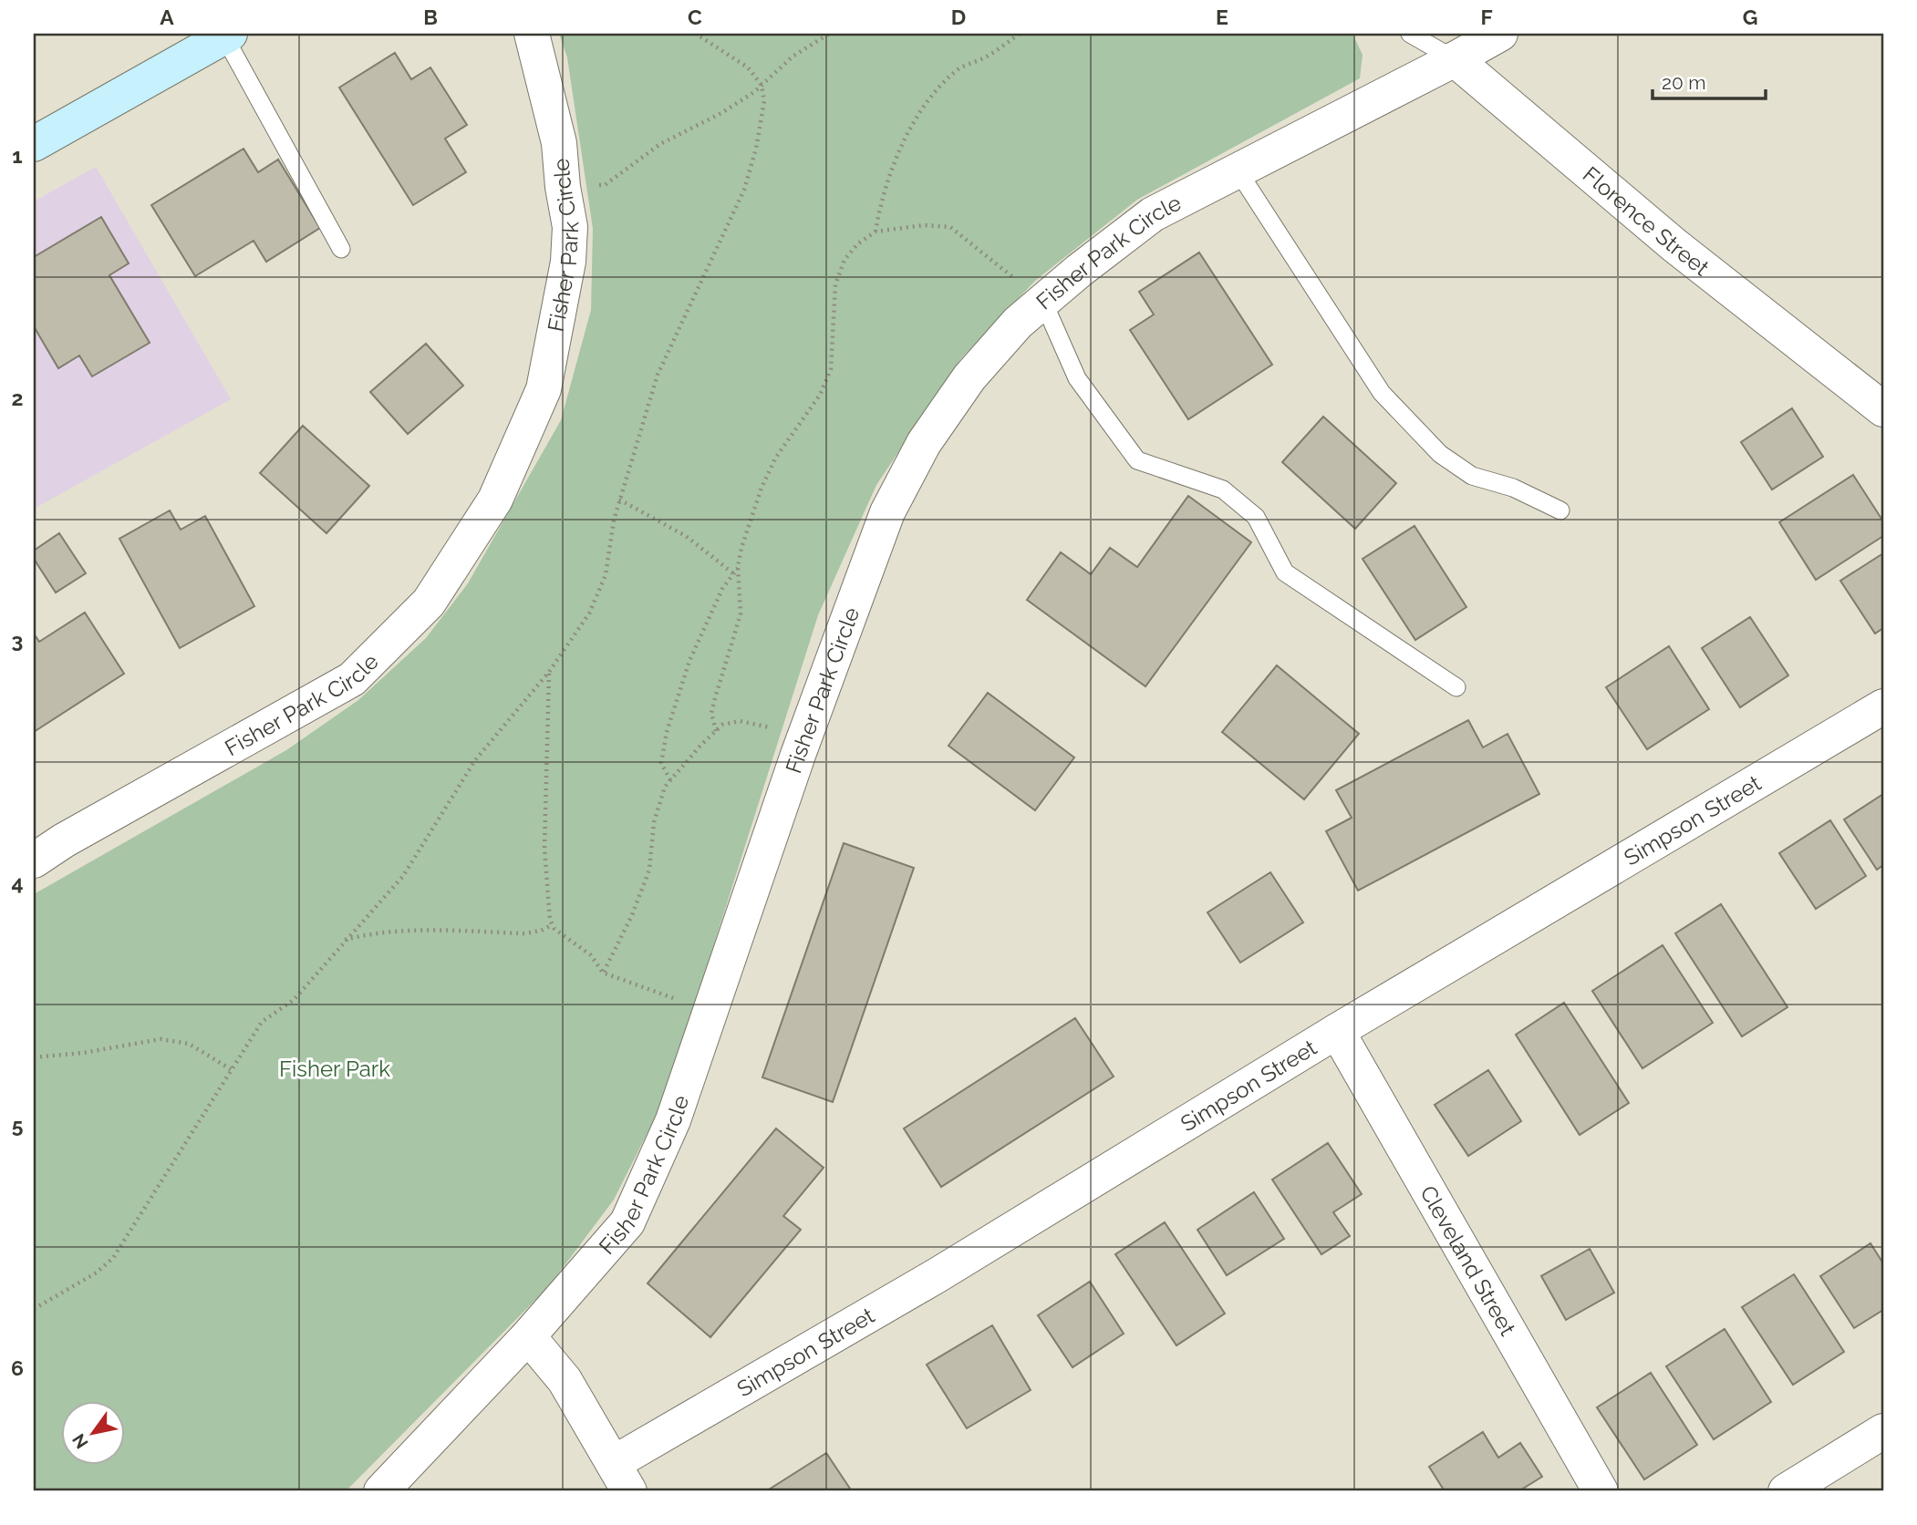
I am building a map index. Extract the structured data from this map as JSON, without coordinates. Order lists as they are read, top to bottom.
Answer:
{
  "streets": {
    "street": [
      "Florence Street",
      "Fisher Park Circle",
      "Simpson Street",
      "Cleveland Street"
    ]
  },
  "crossings": [
    ["Florence Street", "Fisher Park Circle"],
    ["Simpson Street", "Cleveland Street"]
  ],
  "parks": ["Fisher Park"],
  "scale_bar": "20 m",
  "north": "bottom left",
  "grid": {
    "columns": [
      "A",
      "B",
      "C",
      "D",
      "E",
      "F",
      "G"
    ],
    "rows": [
      "1",
      "2",
      "3",
      "4",
      "5",
      "6"
    ]
  }
}
